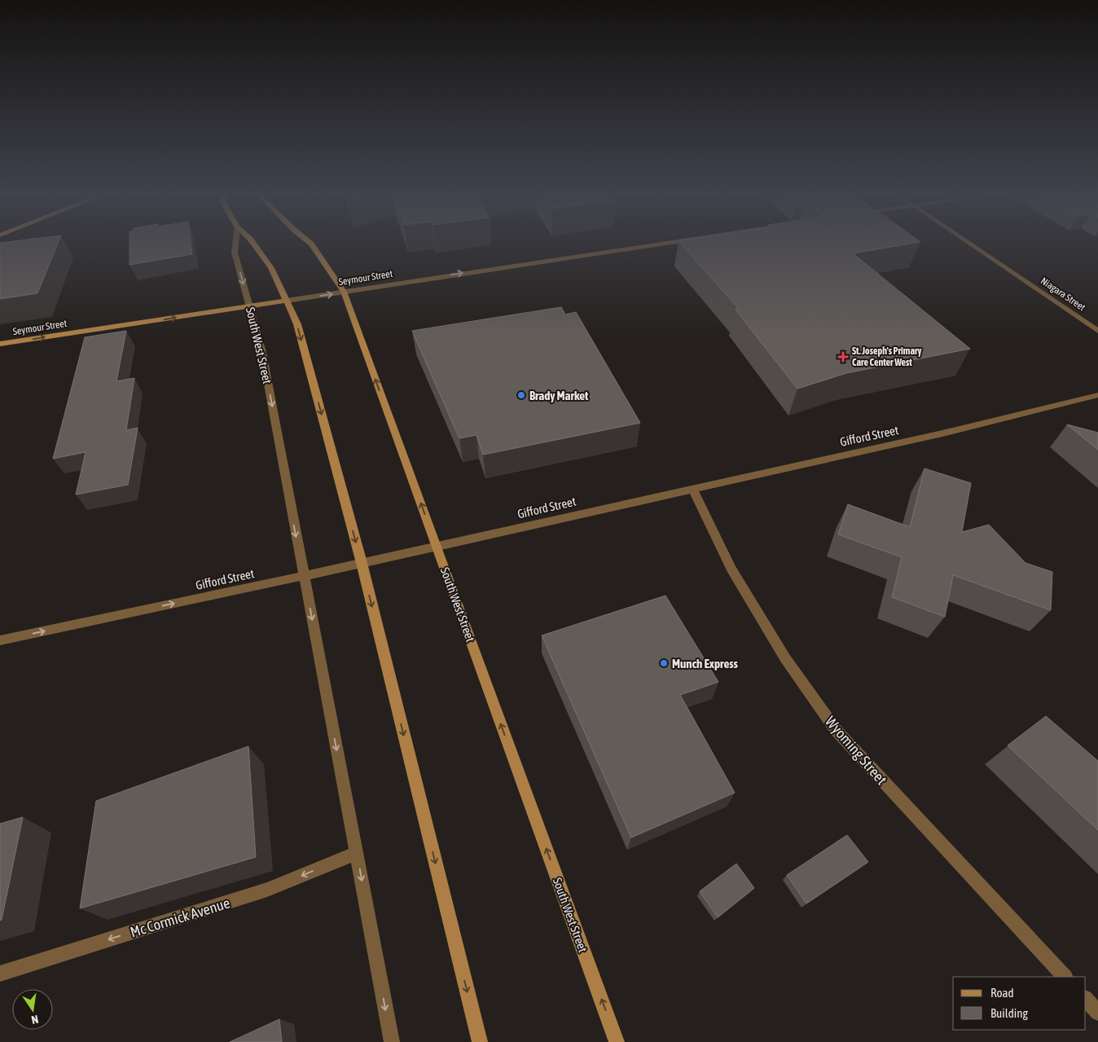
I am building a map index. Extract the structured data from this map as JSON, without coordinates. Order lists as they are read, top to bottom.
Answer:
{
  "streets": {
    "main road": ["Seymour Street", "South West Street"],
    "street": [
      "Niagara Street",
      "Gifford Street",
      "Wyoming Street",
      "Mc Cormick Avenue"
    ]
  },
  "crossings": [
    ["Seymour Street", "South West Street"],
    ["South West Street", "Gifford Street"],
    ["South West Street", "Mc Cormick Avenue"],
    ["Gifford Street", "Wyoming Street"]
  ],
  "one_way": ["Seymour Street", "Mc Cormick Avenue"],
  "places": {
    "health": ["St. Joseph's Primary Care Center West"],
    "other": ["Brady Market", "Munch Express"]
  },
  "legend": ["Road", "Building"],
  "north": "bottom"
}
